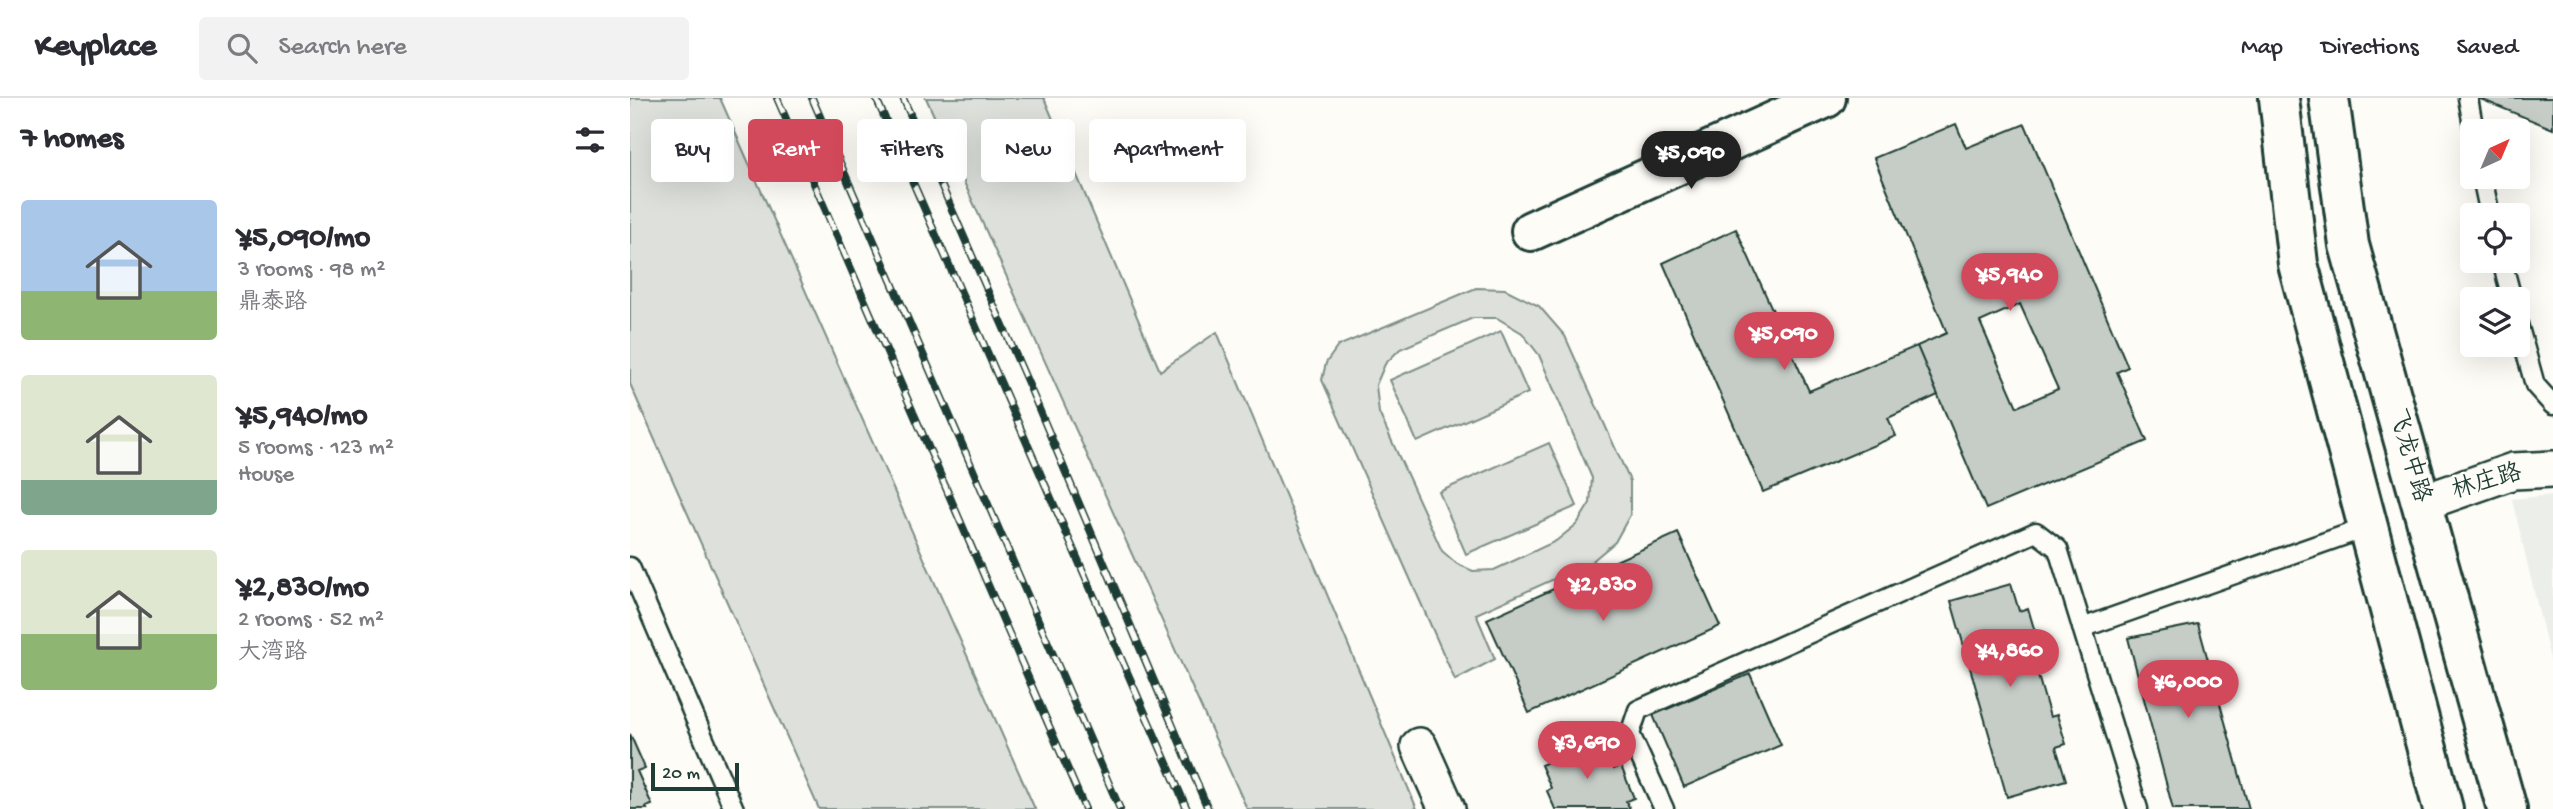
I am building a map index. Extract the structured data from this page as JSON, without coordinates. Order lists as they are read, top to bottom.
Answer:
{
  "streets": {
    "main road": ["飞龙中路"],
    "street": ["林庄路"]
  },
  "crossings": [
    ["飞龙中路", "林庄路"]
  ],
  "scale_bar": "20 m",
  "north": "top right",
  "page": {
    "header": "Keyplace",
    "search": "Search here",
    "nav": ["Map", "Directions", "Saved"],
    "heading": "7 homes",
    "chip": [
      "Buy",
      "Rent",
      "Filters",
      "New",
      "Apartment"
    ],
    "price": [
      "¥5,090",
      "¥5,940",
      "¥5,090",
      "¥2,830",
      "¥4,860",
      "¥6,000",
      "¥3,690"
    ],
    "list": [
      {
        "name": "¥5,090/mo",
        "note": "3 rooms · 98 m² · 鼎泰路"
      },
      {
        "name": "¥5,940/mo",
        "note": "5 rooms · 123 m² · House"
      },
      {
        "name": "¥2,830/mo",
        "note": "2 rooms · 52 m² · 大湾路"
      }
    ],
    "scale": "20 m"
  }
}
